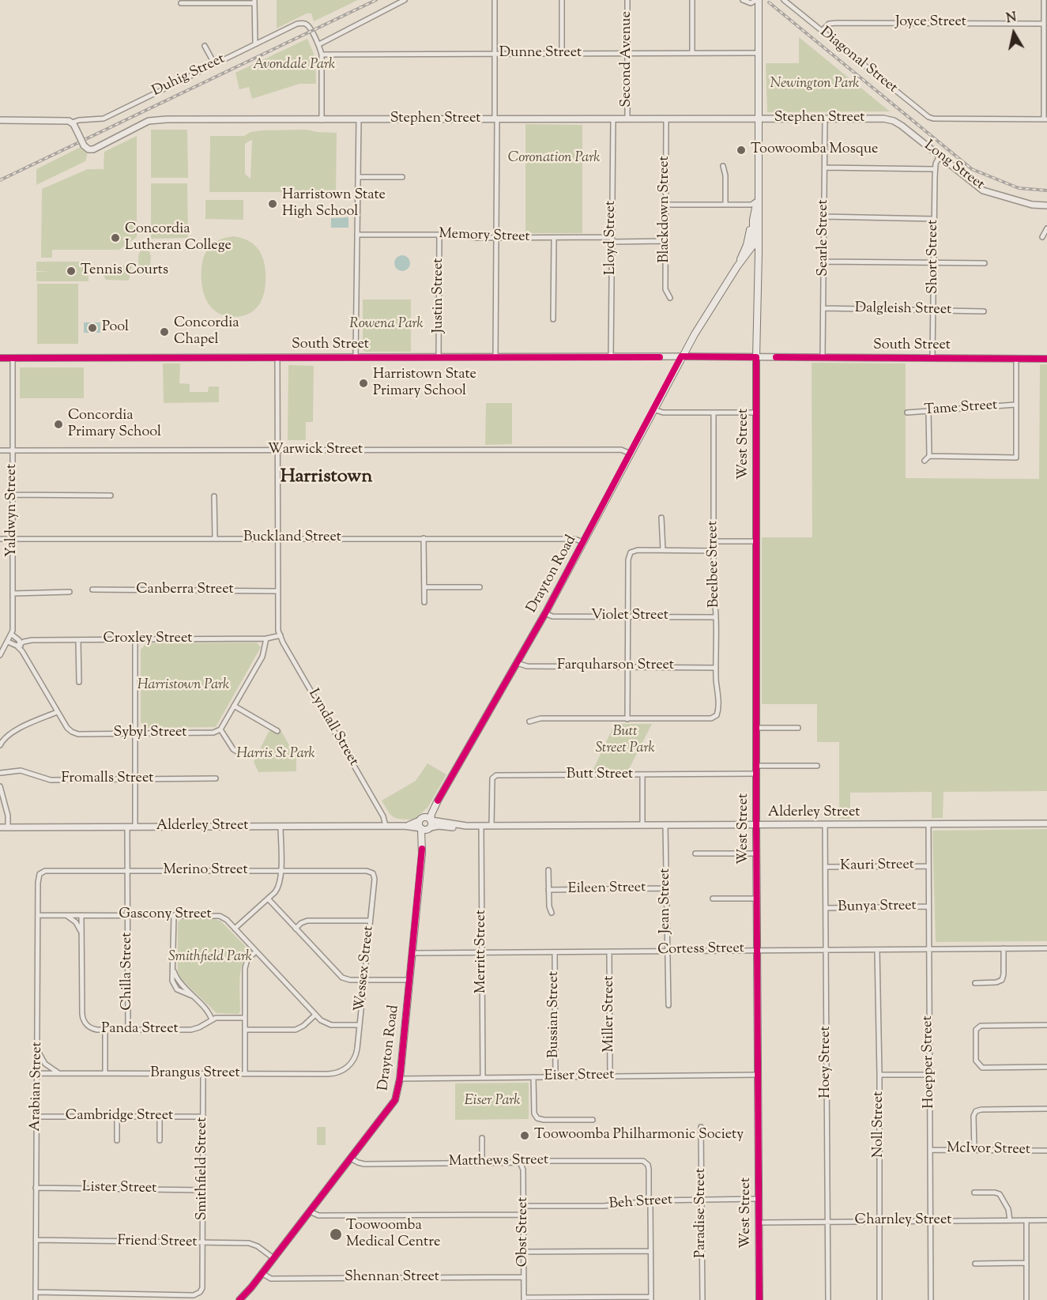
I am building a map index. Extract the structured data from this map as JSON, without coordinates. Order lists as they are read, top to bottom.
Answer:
{
  "streets": {
    "main road": ["West Street", "Drayton Road"],
    "street": [
      "Joyce Street",
      "Dunne Street",
      "Second Avenue",
      "Diagonal Street",
      "Duhig Street",
      "Stephen Street",
      "Long Street",
      "Blackdown Street",
      "Memory Street",
      "Lloyd Street",
      "Searle Street",
      "Short Street",
      "Justin Street",
      "Dalgleish Street",
      "South Street",
      "Tame Street",
      "Warwick Street",
      "Yaldwyn Street",
      "Buckland Street",
      "Beelbee Street",
      "Canberra Street",
      "Violet Street",
      "Croxley Street",
      "Farquharson Street",
      "Lyndall Street",
      "Sybyl Street",
      "Butt Street",
      "Fromalls Street",
      "Alderley Street",
      "Kauri Street",
      "Merino Street",
      "Eileen Street",
      "Jean Street",
      "Bunya Street",
      "Gascony Street",
      "Cortess Street",
      "Merritt Street",
      "Wessex Street",
      "Chilla Street",
      "Miller Street",
      "Bussian Street",
      "Panda Street",
      "Hoey Street",
      "Hoepper Street",
      "Brangus Street",
      "Eiser Street",
      "Arabian Street",
      "Cambridge Street",
      "Noll Street",
      "McIvor Street",
      "Matthews Street",
      "Smithfield Street",
      "Lister Street",
      "Beh Street",
      "Paradise Street",
      "Charnley Street",
      "Obst Street",
      "Friend Street",
      "Shennan Street"
    ]
  },
  "crossings": [
    ["Joyce Street", "Diagonal Street"],
    ["Dunne Street", "Second Avenue"],
    ["Second Avenue", "Stephen Street"],
    ["Duhig Street", "Stephen Street"],
    ["Stephen Street", "Long Street"],
    ["Stephen Street", "Blackdown Street"],
    ["Stephen Street", "Lloyd Street"],
    ["Stephen Street", "Searle Street"],
    ["Long Street", "Short Street"],
    ["Blackdown Street", "Memory Street"],
    ["Memory Street", "Lloyd Street"],
    ["Memory Street", "Justin Street"],
    ["Lloyd Street", "South Street"],
    ["Searle Street", "Dalgleish Street"],
    ["Searle Street", "South Street"],
    ["Short Street", "Dalgleish Street"],
    ["Short Street", "South Street"],
    ["Justin Street", "South Street"],
    ["South Street", "West Street"],
    ["South Street", "Yaldwyn Street"],
    ["South Street", "Drayton Road"],
    ["West Street", "Butt Street"],
    ["West Street", "Alderley Street"],
    ["West Street", "Cortess Street"],
    ["West Street", "Eiser Street"],
    ["West Street", "Beh Street"],
    ["West Street", "Charnley Street"],
    ["Warwick Street", "Yaldwyn Street"],
    ["Warwick Street", "Drayton Road"],
    ["Yaldwyn Street", "Buckland Street"],
    ["Buckland Street", "Drayton Road"],
    ["Beelbee Street", "Violet Street"],
    ["Beelbee Street", "Farquharson Street"],
    ["Drayton Road", "Violet Street"],
    ["Drayton Road", "Farquharson Street"],
    ["Drayton Road", "Alderley Street"],
    ["Drayton Road", "Cortess Street"],
    ["Drayton Road", "Eiser Street"],
    ["Drayton Road", "Matthews Street"],
    ["Drayton Road", "Friend Street"],
    ["Drayton Road", "Shennan Street"],
    ["Croxley Street", "Lyndall Street"],
    ["Lyndall Street", "Alderley Street"],
    ["Butt Street", "Alderley Street"],
    ["Alderley Street", "Jean Street"],
    ["Alderley Street", "Merritt Street"],
    ["Alderley Street", "Chilla Street"],
    ["Alderley Street", "Hoey Street"],
    ["Alderley Street", "Hoepper Street"],
    ["Kauri Street", "Hoey Street"],
    ["Kauri Street", "Hoepper Street"],
    ["Merino Street", "Wessex Street"],
    ["Merino Street", "Chilla Street"],
    ["Merino Street", "Arabian Street"],
    ["Eileen Street", "Jean Street"],
    ["Jean Street", "Cortess Street"],
    ["Bunya Street", "Hoey Street"],
    ["Bunya Street", "Hoepper Street"],
    ["Gascony Street", "Wessex Street"],
    ["Gascony Street", "Chilla Street"],
    ["Gascony Street", "Panda Street"],
    ["Gascony Street", "Arabian Street"],
    ["Cortess Street", "Merritt Street"],
    ["Cortess Street", "Miller Street"],
    ["Cortess Street", "Bussian Street"],
    ["Cortess Street", "Hoey Street"],
    ["Cortess Street", "Hoepper Street"],
    ["Cortess Street", "Noll Street"],
    ["Merritt Street", "Eiser Street"],
    ["Wessex Street", "Brangus Street"],
    ["Chilla Street", "Panda Street"],
    ["Miller Street", "Eiser Street"],
    ["Bussian Street", "Eiser Street"],
    ["Hoey Street", "Charnley Street"],
    ["Hoepper Street", "McIvor Street"],
    ["Hoepper Street", "Charnley Street"],
    ["Brangus Street", "Arabian Street"],
    ["Brangus Street", "Smithfield Street"],
    ["Arabian Street", "Cambridge Street"],
    ["Arabian Street", "Smithfield Street"],
    ["Arabian Street", "Lister Street"],
    ["Arabian Street", "Friend Street"],
    ["Cambridge Street", "Smithfield Street"],
    ["Noll Street", "Charnley Street"],
    ["Matthews Street", "Beh Street"],
    ["Matthews Street", "Obst Street"],
    ["Smithfield Street", "Lister Street"],
    ["Smithfield Street", "Friend Street"],
    ["Beh Street", "Paradise Street"],
    ["Beh Street", "Obst Street"],
    ["Obst Street", "Shennan Street"]
  ],
  "districts": ["Harristown"],
  "parks": [
    "Avondale Park",
    "Newington Park",
    "Coronation Park",
    "Rowena Park",
    "Harristown Park",
    "Butt Street Park",
    "Harris St Park",
    "Smithfield Park",
    "Eiser Park"
  ],
  "places": [
    "Toowoomba Mosque",
    "Harristown State High School",
    "Concordia Lutheran College",
    "Tennis Courts",
    "Pool",
    "Concordia Chapel",
    "Harristown State Primary School",
    "Concordia Primary School",
    "Toowoomba Philharmonic Society",
    "Toowoomba Medical Centre"
  ],
  "north": "top"
}
